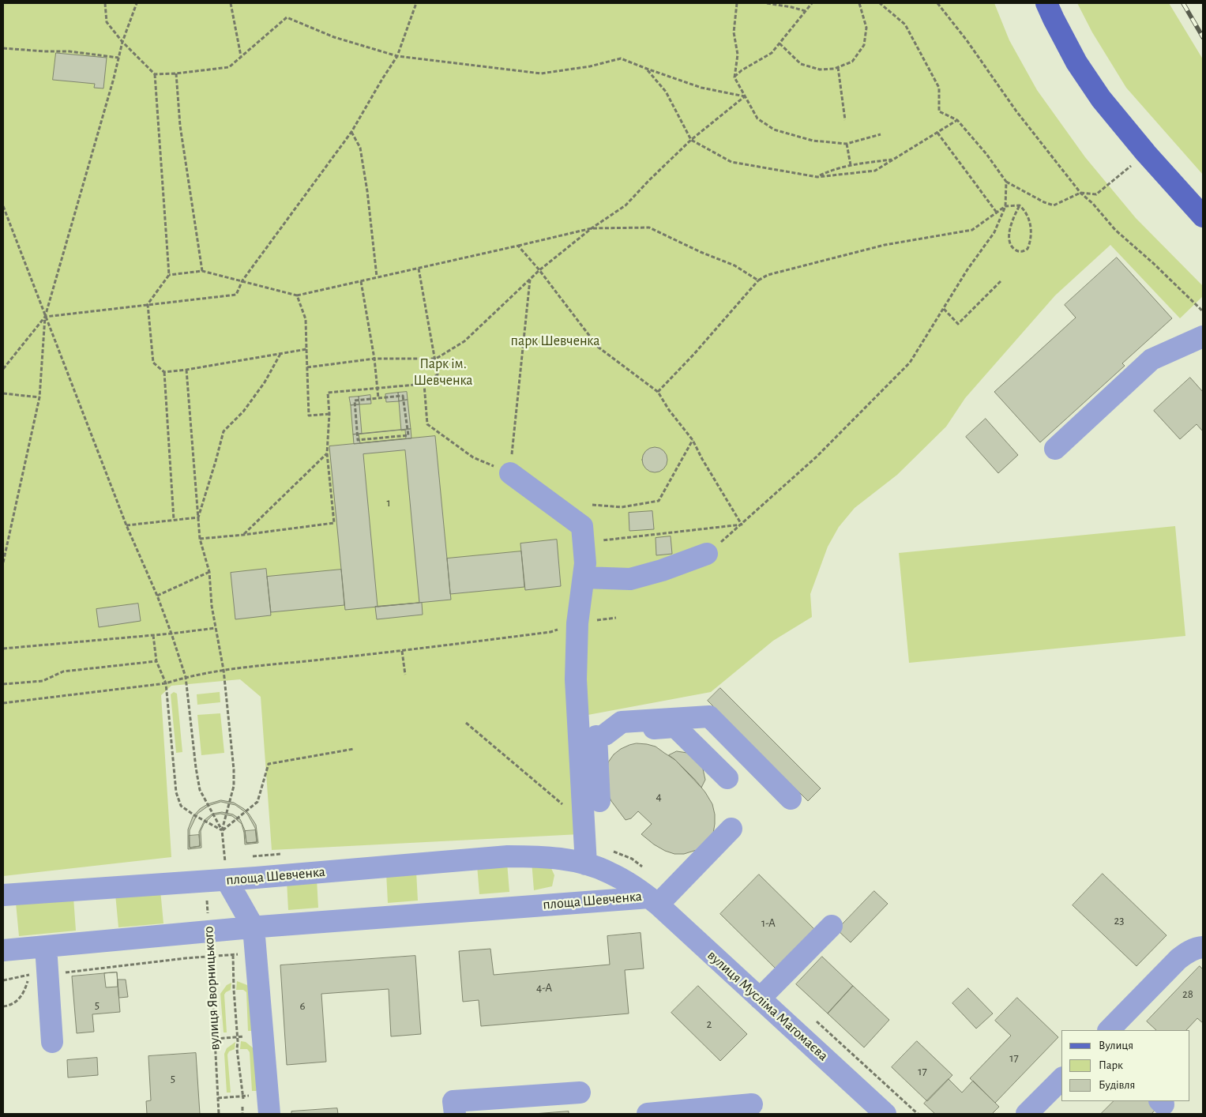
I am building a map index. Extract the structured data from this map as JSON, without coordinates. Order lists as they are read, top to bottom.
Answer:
{
  "streets": {
    "street": ["площа Шевченка", "вулиця Мусліма Магомаєва"],
    "path": ["вулиця Яворницького"]
  },
  "crossings": [
    ["площа Шевченка", "вулиця Яворницького"],
    ["площа Шевченка", "вулиця Мусліма Магомаєва"]
  ],
  "parks": ["парк Шевченка", "Парк iм. Шевченка"],
  "house_numbers": [
    "1",
    "4",
    "23",
    "1-А",
    "4-А",
    "28",
    "5",
    "6",
    "2",
    "17",
    "17",
    "5"
  ],
  "legend": ["Вулиця", "Парк", "Будівля"]
}
